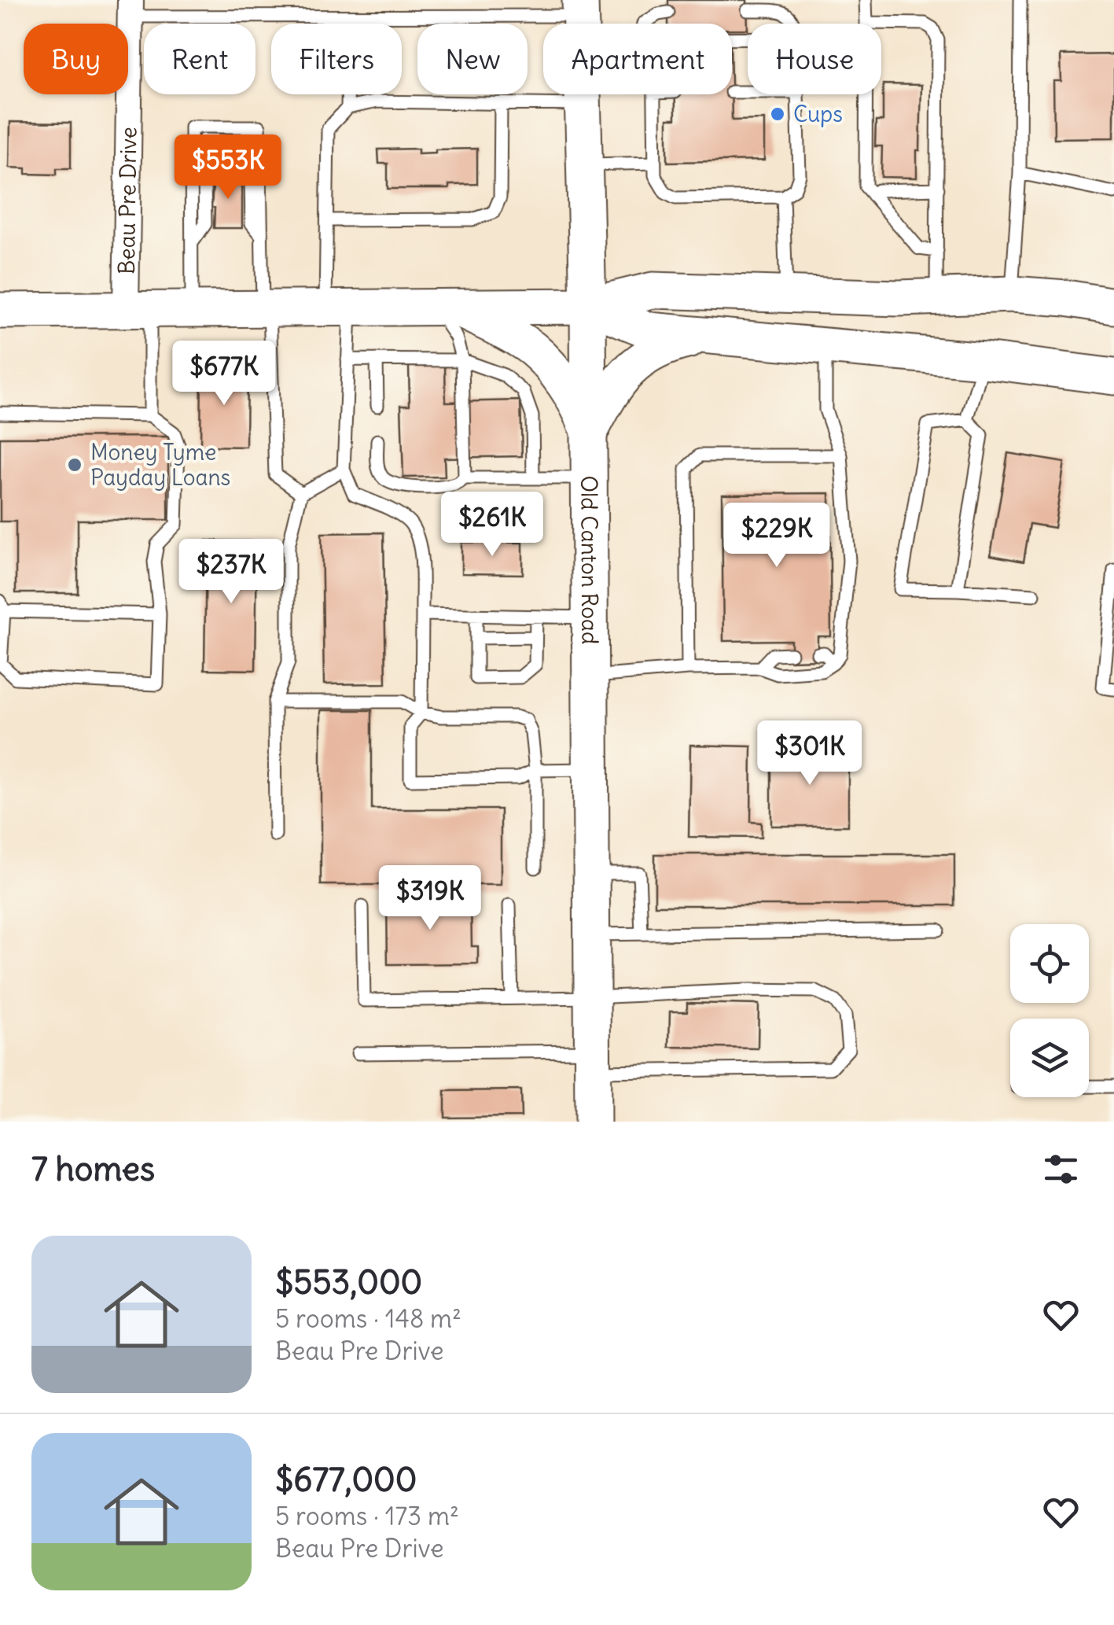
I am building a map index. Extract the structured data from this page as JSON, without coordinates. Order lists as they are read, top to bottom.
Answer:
{
  "streets": {
    "main road": ["Old Canton Road"],
    "street": ["Beau Pre Drive"]
  },
  "places": ["Cups", "Money Tyme Payday Loans"],
  "page": {
    "chip": [
      "Buy",
      "Rent",
      "Filters",
      "New",
      "Apartment",
      "House"
    ],
    "price": [
      "$553K",
      "$677K",
      "$261K",
      "$229K",
      "$237K",
      "$301K",
      "$319K"
    ],
    "heading": "7 homes",
    "list": [
      {
        "name": "$553,000",
        "note": "5 rooms · 148 m² · Beau Pre Drive"
      },
      {
        "name": "$677,000",
        "note": "5 rooms · 173 m² · Beau Pre Drive"
      }
    ]
  }
}
